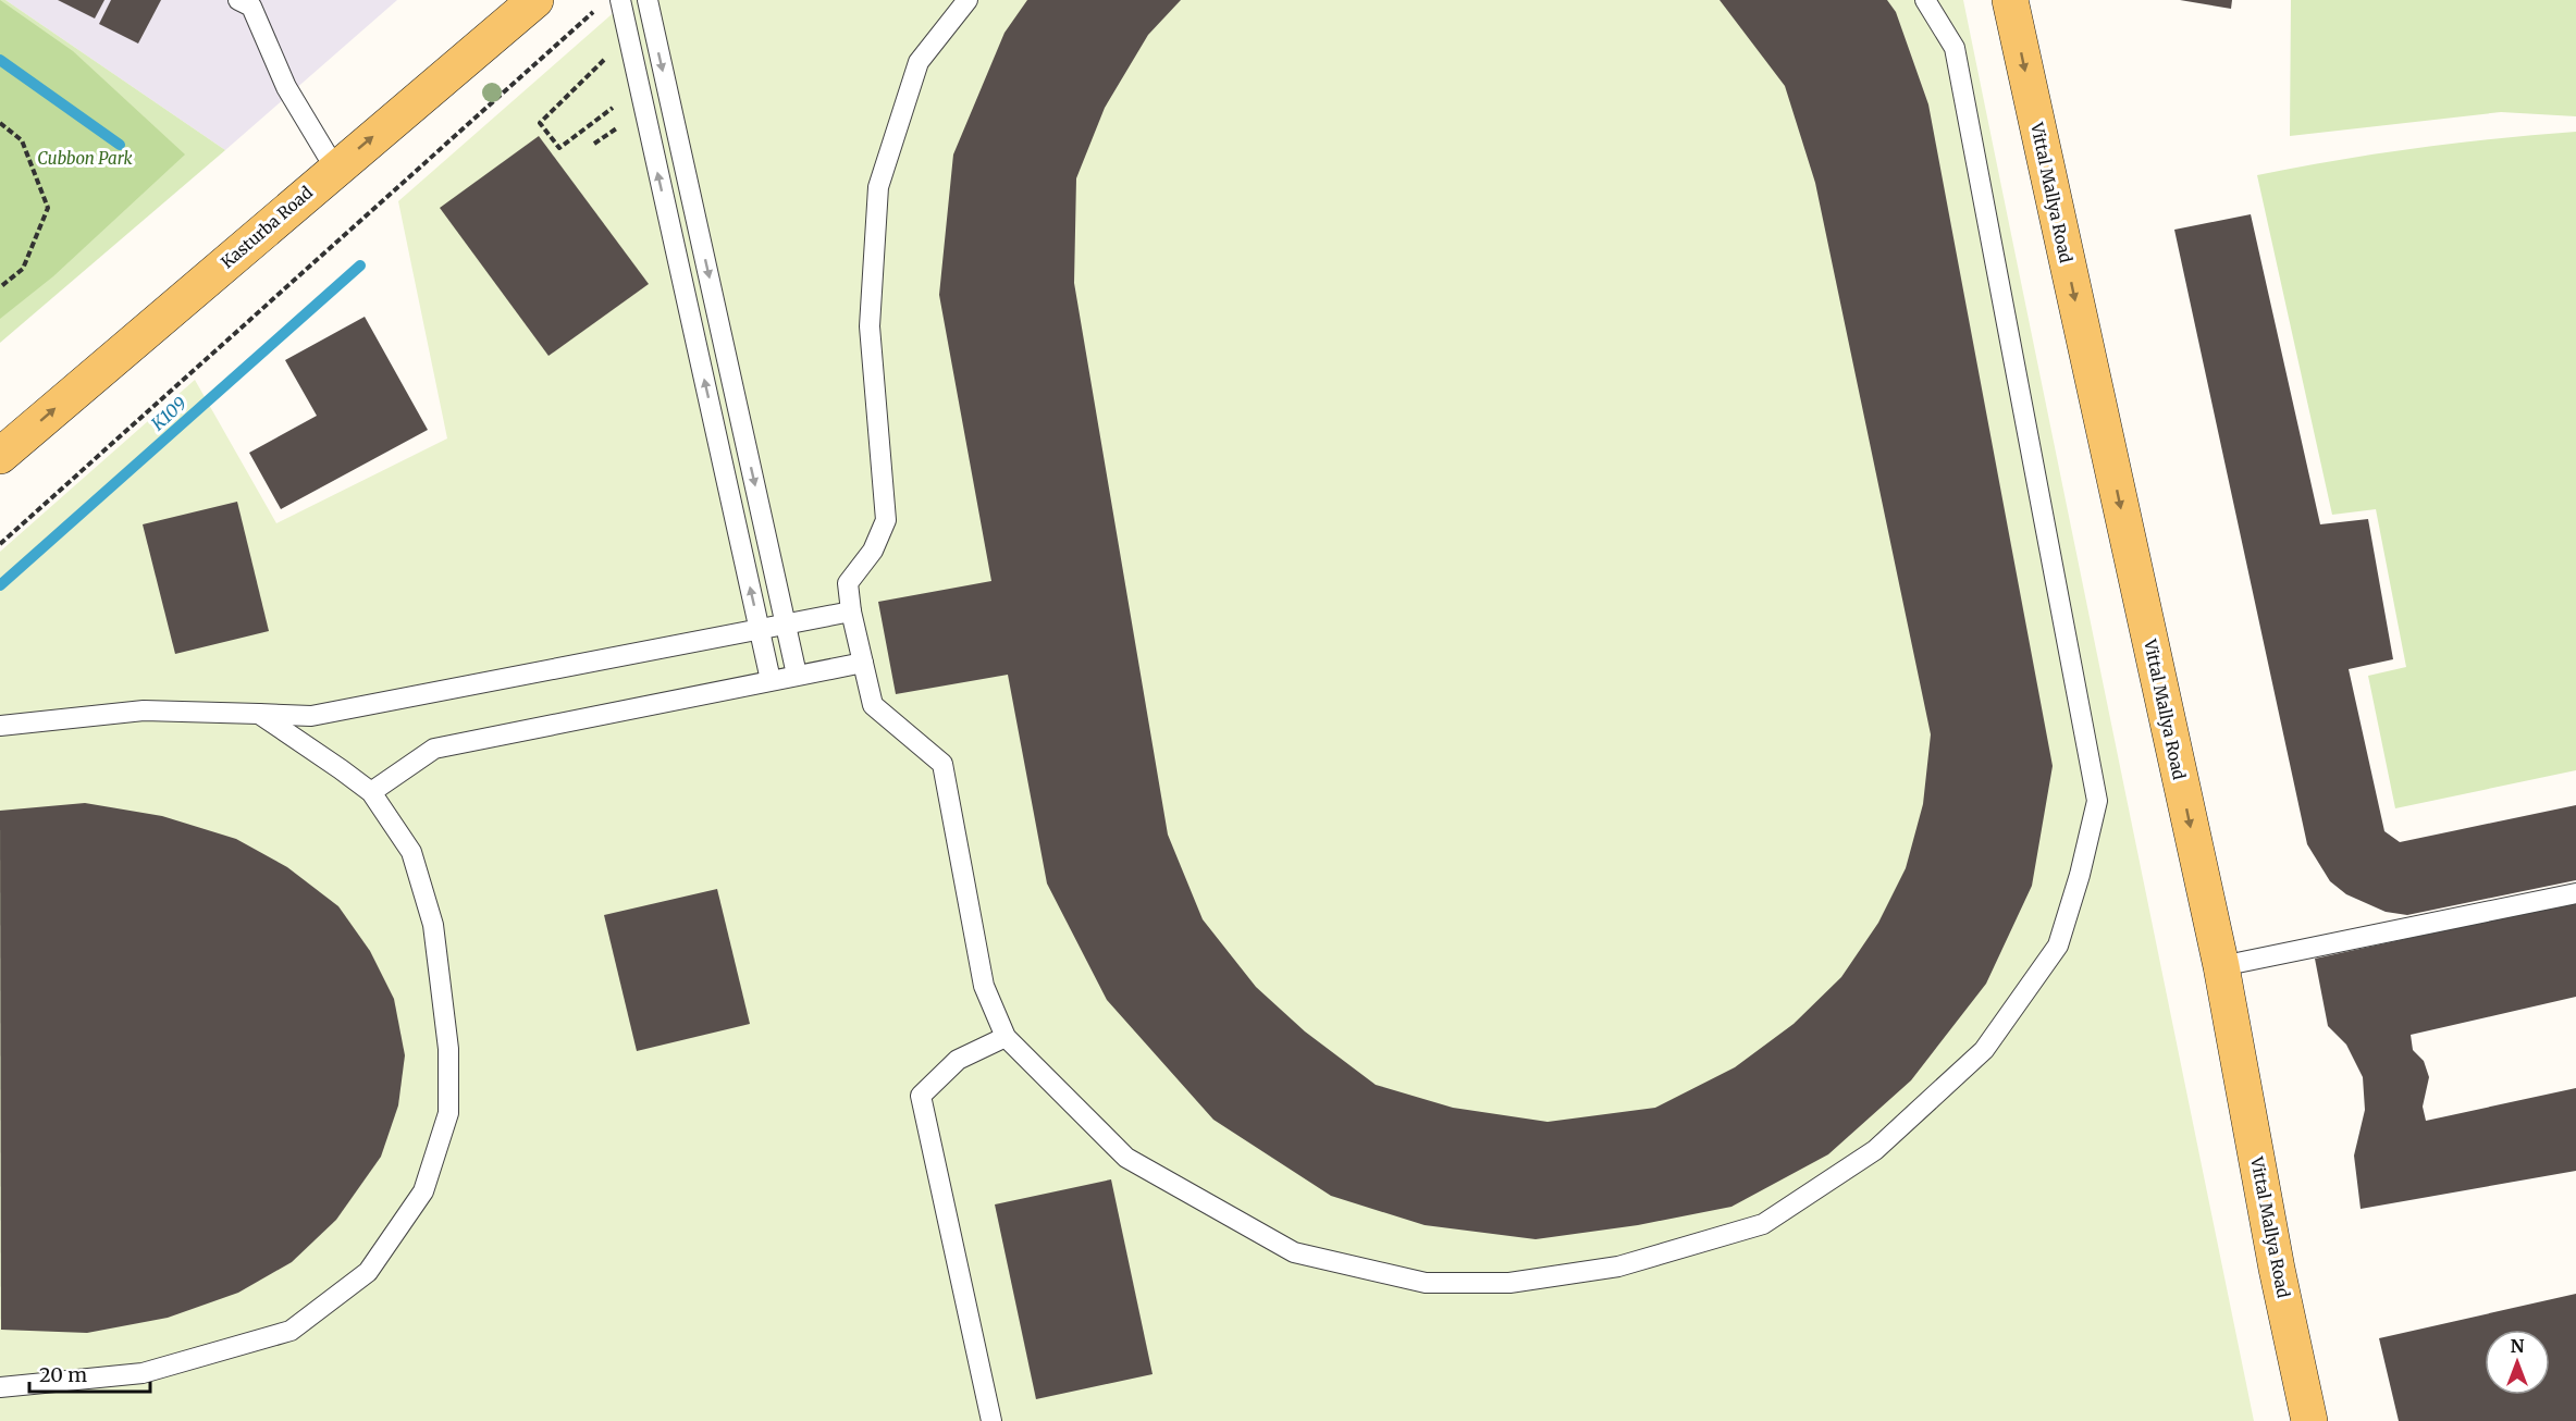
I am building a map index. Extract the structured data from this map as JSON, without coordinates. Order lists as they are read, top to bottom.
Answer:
{
  "streets": {
    "main road": ["Vittal Mallya Road", "Kasturba Road"]
  },
  "one_way": ["Vittal Mallya Road", "Kasturba Road"],
  "water": ["K109"],
  "parks": ["Cubbon Park"],
  "scale_bar": "20 m",
  "north": "top"
}
